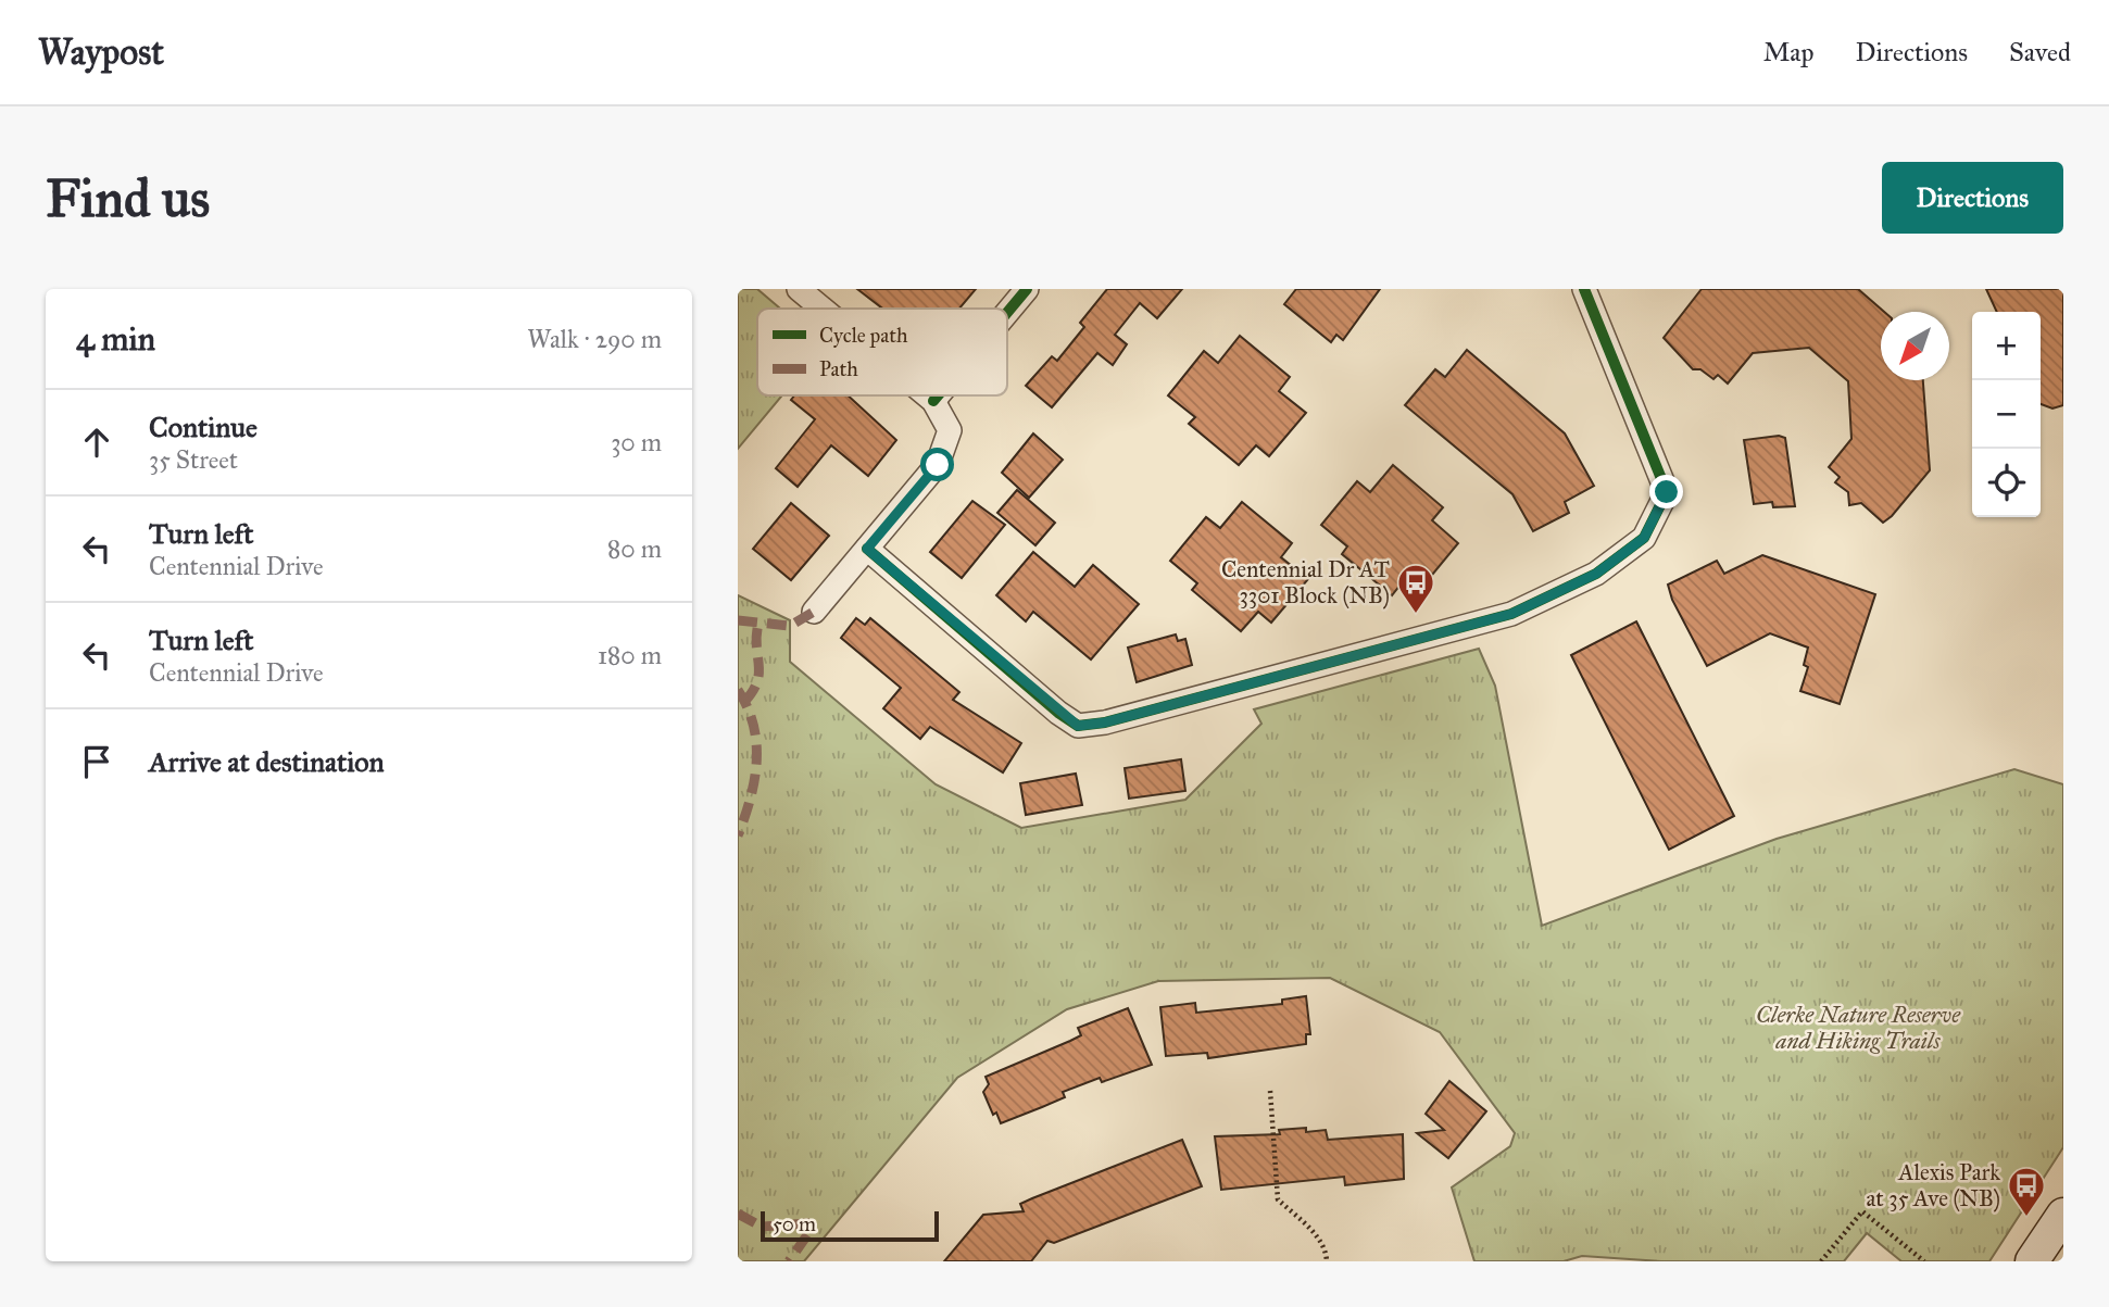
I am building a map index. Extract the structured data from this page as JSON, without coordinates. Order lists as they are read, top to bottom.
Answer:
{
  "parks": ["Clerke Nature Reserve and Hiking Trails"],
  "places": {
    "bus stop": ["Centennial Dr AT 3301 Block (NB)", "Alexis Park at 35 Ave (NB)"]
  },
  "legend": ["Cycle path", "Path"],
  "scale_bar": "50 m",
  "north": "bottom left",
  "page": {
    "header": "Waypost",
    "nav": ["Map", "Directions", "Saved"],
    "buttons": "Directions",
    "title": "Find us",
    "heading": ["4 min", "Walk · 290 m"],
    "map_buttons": ["+", "−"],
    "list": [
      ["Continue", "35 Street", "30 m"],
      ["Turn left", "Centennial Drive", "80 m"],
      ["Turn left", "Centennial Drive", "180 m"],
      "Arrive at destination"
    ],
    "scale": "50 m"
  }
}
